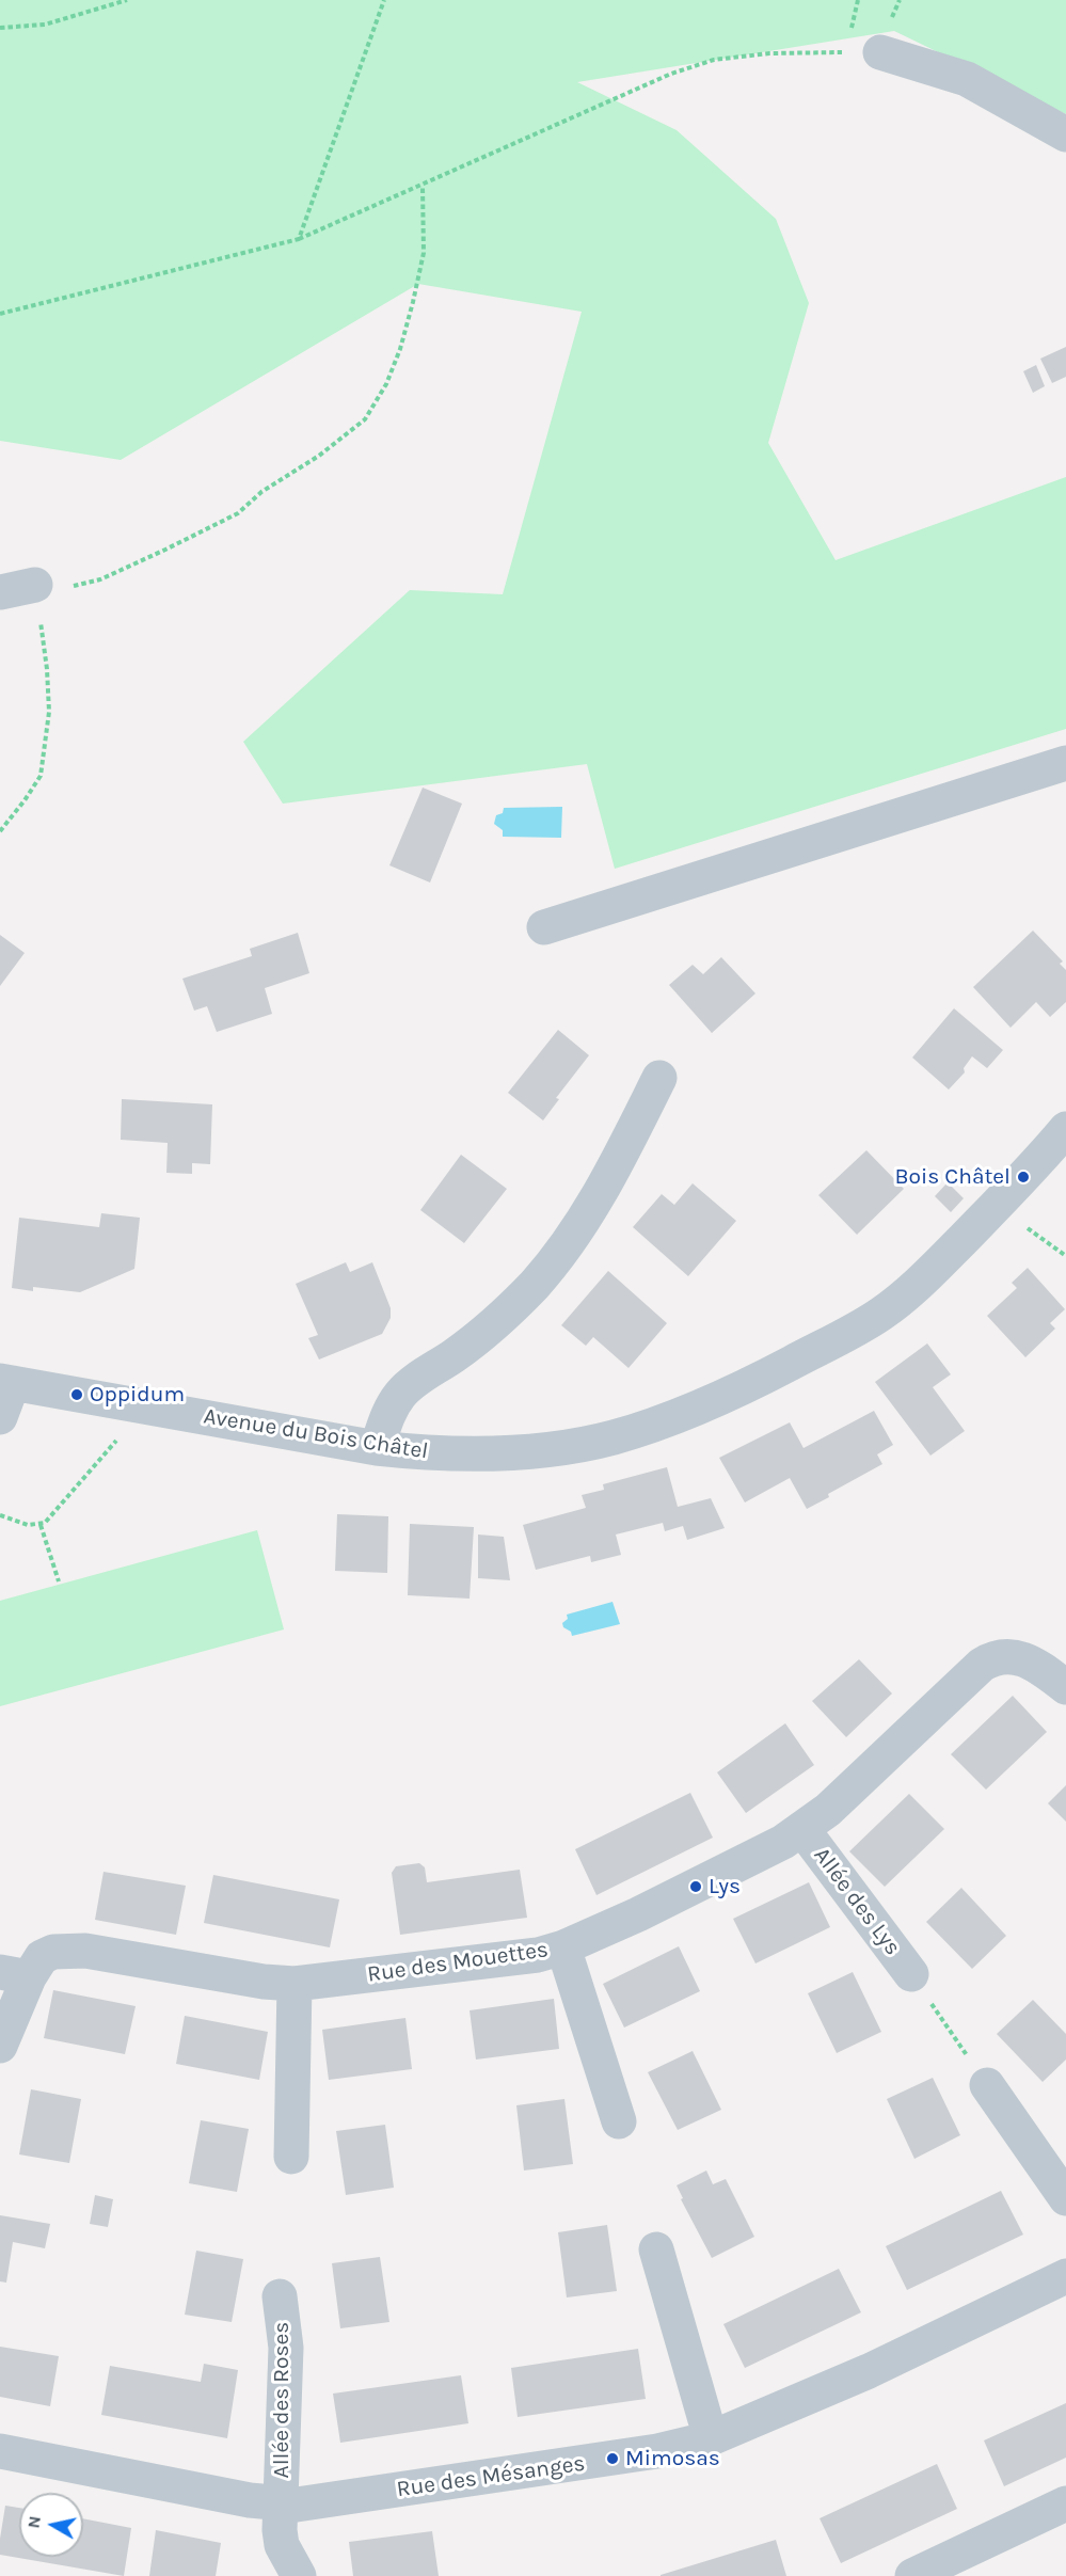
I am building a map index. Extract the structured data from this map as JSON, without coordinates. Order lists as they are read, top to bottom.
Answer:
{
  "streets": {
    "street": [
      "Avenue du Bois Châtel",
      "Allée des Lys",
      "Rue des Mouettes",
      "Allée des Roses",
      "Rue des Mésanges"
    ]
  },
  "crossings": [
    ["Allée des Lys", "Rue des Mouettes"],
    ["Allée des Roses", "Rue des Mésanges"]
  ],
  "places": [
    "Bois Châtel",
    "Oppidum",
    "Lys",
    "Mimosas"
  ],
  "north": "left"
}
